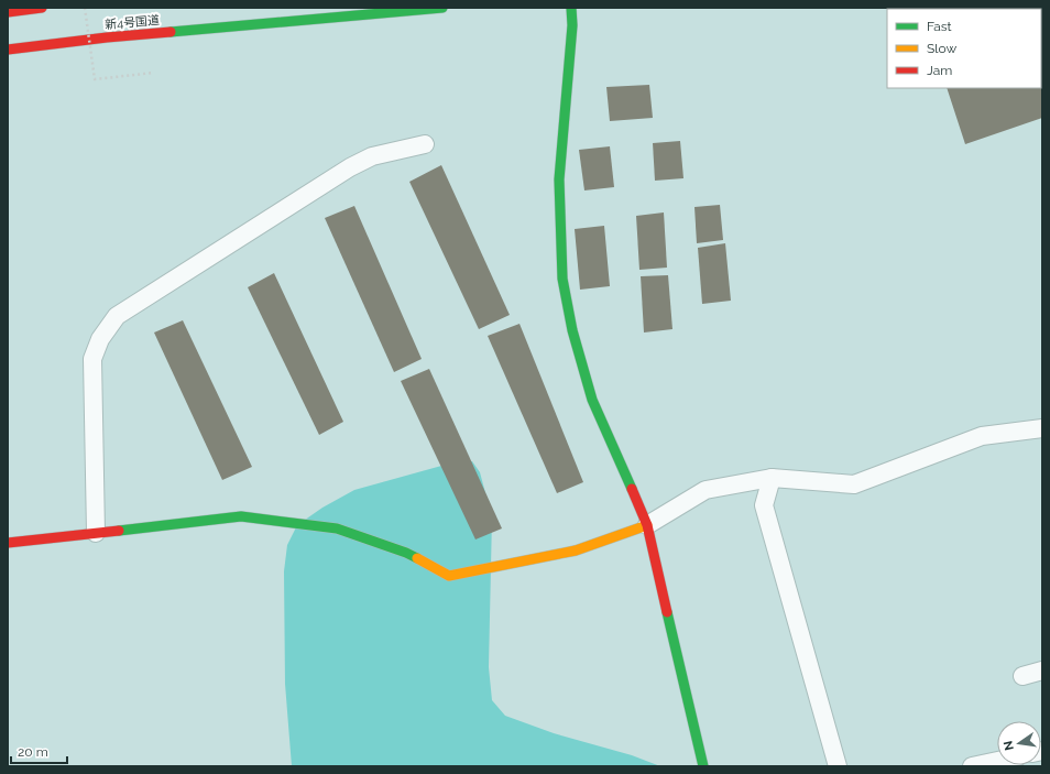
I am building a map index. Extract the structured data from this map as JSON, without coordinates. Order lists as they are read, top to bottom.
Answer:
{
  "streets": {
    "main road": ["新4号国道"]
  },
  "legend": ["Fast", "Slow", "Jam"],
  "scale_bar": "20 m",
  "north": "left"
}
